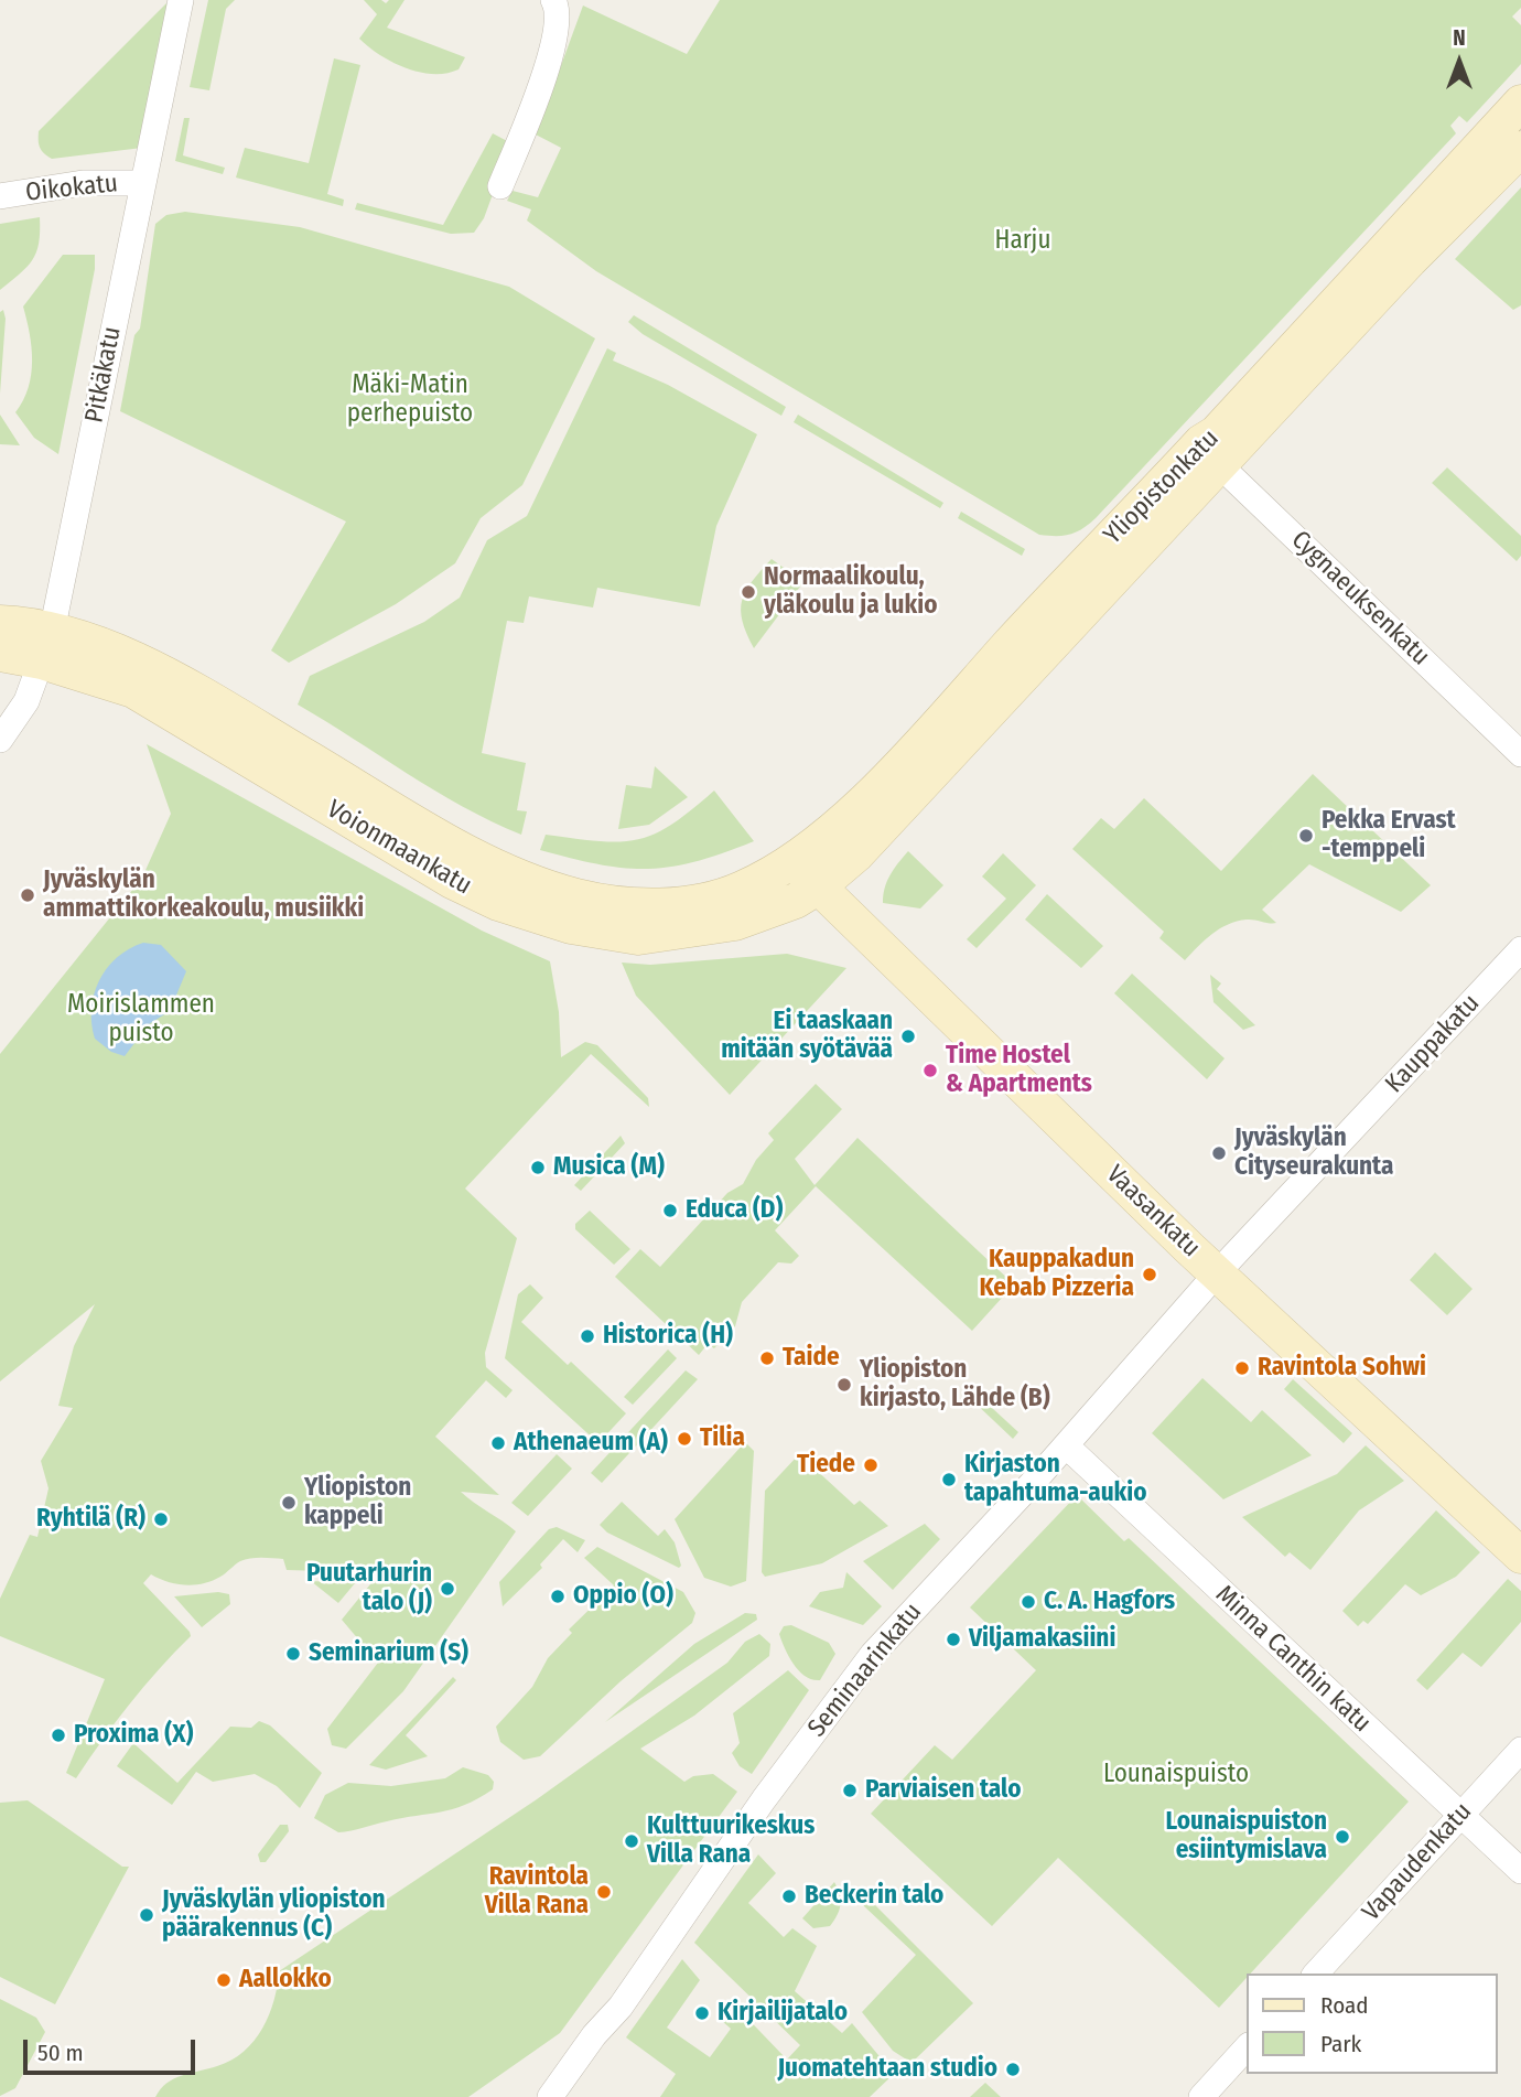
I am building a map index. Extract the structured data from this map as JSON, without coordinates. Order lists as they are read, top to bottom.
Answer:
{
  "streets": {
    "main road": ["Yliopistonkatu", "Voionmaankatu", "Vaasankatu"],
    "street": [
      "Oikokatu",
      "Pitkäkatu",
      "Cygnaeuksenkatu",
      "Kauppakatu",
      "Minna Canthin katu",
      "Seminaarinkatu",
      "Vapaudenkatu"
    ]
  },
  "crossings": [
    ["Oikokatu", "Pitkäkatu"],
    ["Pitkäkatu", "Voionmaankatu"],
    ["Yliopistonkatu", "Cygnaeuksenkatu"],
    ["Yliopistonkatu", "Voionmaankatu"],
    ["Yliopistonkatu", "Vaasankatu"],
    ["Voionmaankatu", "Vaasankatu"],
    ["Kauppakatu", "Vaasankatu"],
    ["Kauppakatu", "Seminaarinkatu"],
    ["Vaasankatu", "Seminaarinkatu"],
    ["Minna Canthin katu", "Seminaarinkatu"],
    ["Minna Canthin katu", "Vapaudenkatu"]
  ],
  "parks": [
    "Harju",
    "Mäki-Matin perhepuisto",
    "Moirislammen puisto",
    "Lounaispuisto"
  ],
  "places": [
    "Normaalikoulu, yläkoulu ja lukio",
    "Pekka Ervast -temppeli",
    "Jyväskylän ammattikorkeakoulu, musiikki",
    "Ei taaskaan mitään syötävää",
    "Time Hostel & Apartments",
    "Jyväskylän Cityseurakunta",
    "Musica (M)",
    "Educa (D)",
    "Kauppakadun Kebab Pizzeria",
    "Historica (H)",
    "Taide",
    "Ravintola Sohwi",
    "Yliopiston kirjasto, Lähde (B)",
    "Tilia",
    "Athenaeum (A)",
    "Tiede",
    "Kirjaston tapahtuma-aukio",
    "Yliopiston kappeli",
    "Ryhtilä (R)",
    "Puutarhurin talo (J)",
    "Oppio (O)",
    "C. A. Hagfors",
    "Viljamakasiini",
    "Seminarium (S)",
    "Proxima (X)",
    "Parviaisen talo",
    "Lounaispuiston esiintymislava",
    "Kulttuurikeskus Villa Rana",
    "Ravintola Villa Rana",
    "Beckerin talo",
    "Jyväskylän yliopiston päärakennus (C)",
    "Aallokko",
    "Kirjailijatalo",
    "Juomatehtaan studio"
  ],
  "legend": ["Road", "Park"],
  "scale_bar": "50 m",
  "north": "top"
}
